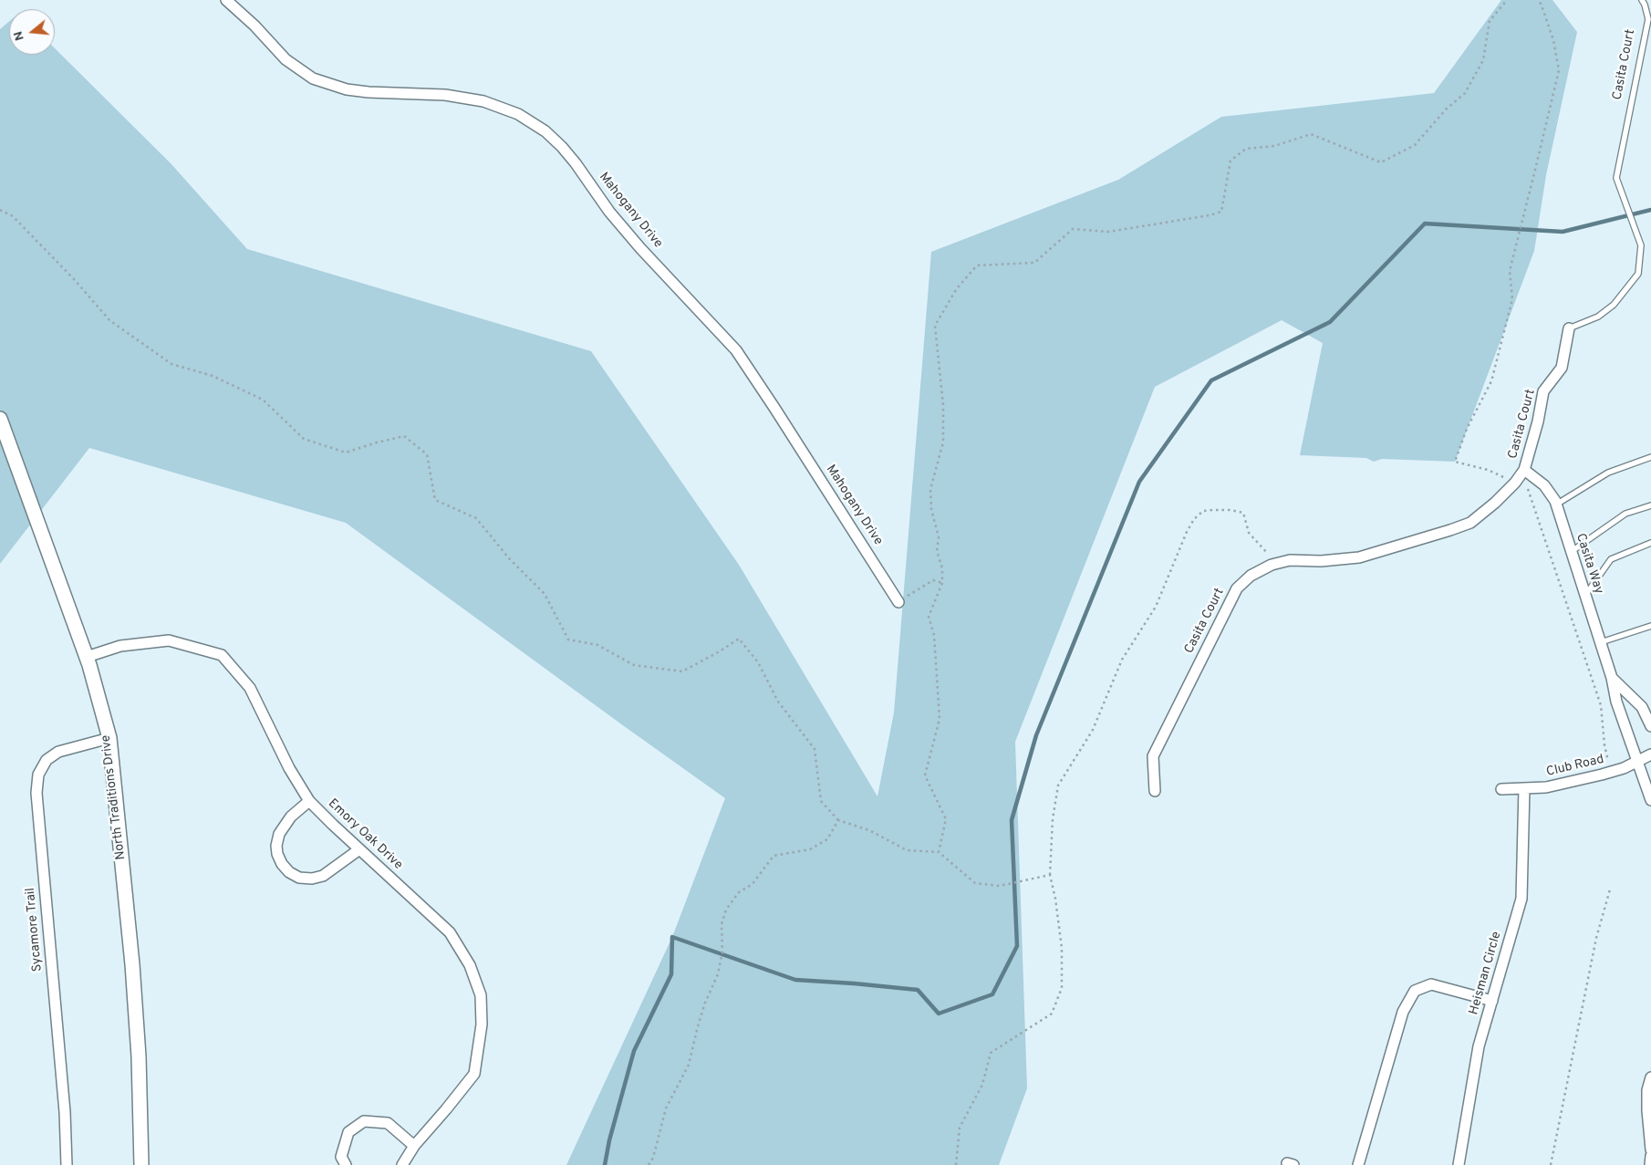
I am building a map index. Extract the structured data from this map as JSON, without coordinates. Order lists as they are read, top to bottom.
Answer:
{
  "streets": {
    "street": [
      "Casita Court",
      "Mahogany Drive",
      "Casita Way",
      "Club Road",
      "North Traditions Drive",
      "Emory Oak Drive",
      "Sycamore Trail",
      "Heisman Circle"
    ]
  },
  "crossings": [
    ["Casita Court", "Casita Way"],
    ["Casita Way", "Club Road"],
    ["Club Road", "Heisman Circle"],
    ["North Traditions Drive", "Emory Oak Drive"],
    ["North Traditions Drive", "Sycamore Trail"]
  ],
  "north": "left"
}
